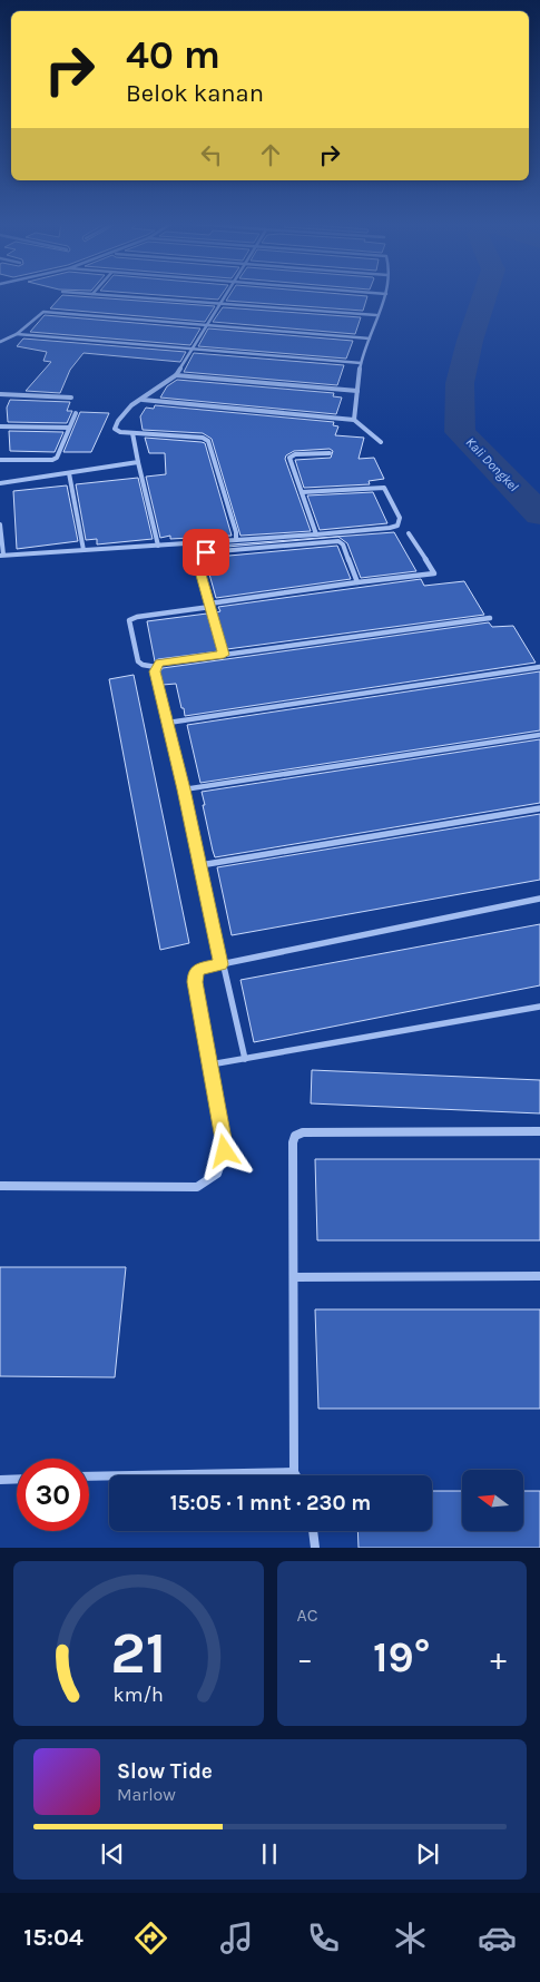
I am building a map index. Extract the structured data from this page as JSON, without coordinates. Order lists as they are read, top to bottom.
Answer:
{
  "water": ["Kali Dongkel"],
  "north": "left",
  "page": {
    "turn": ["40 m", "Belok kanan"],
    "limit": "30",
    "trip": "15:05 · 1 mnt · 230 m",
    "tile": "AC",
    "heat": ["−", "19°", "+"],
    "song": ["Slow Tide", "Marlow"],
    "tabs": "15:04",
    "gauge": ["21", "km/h"]
  }
}
